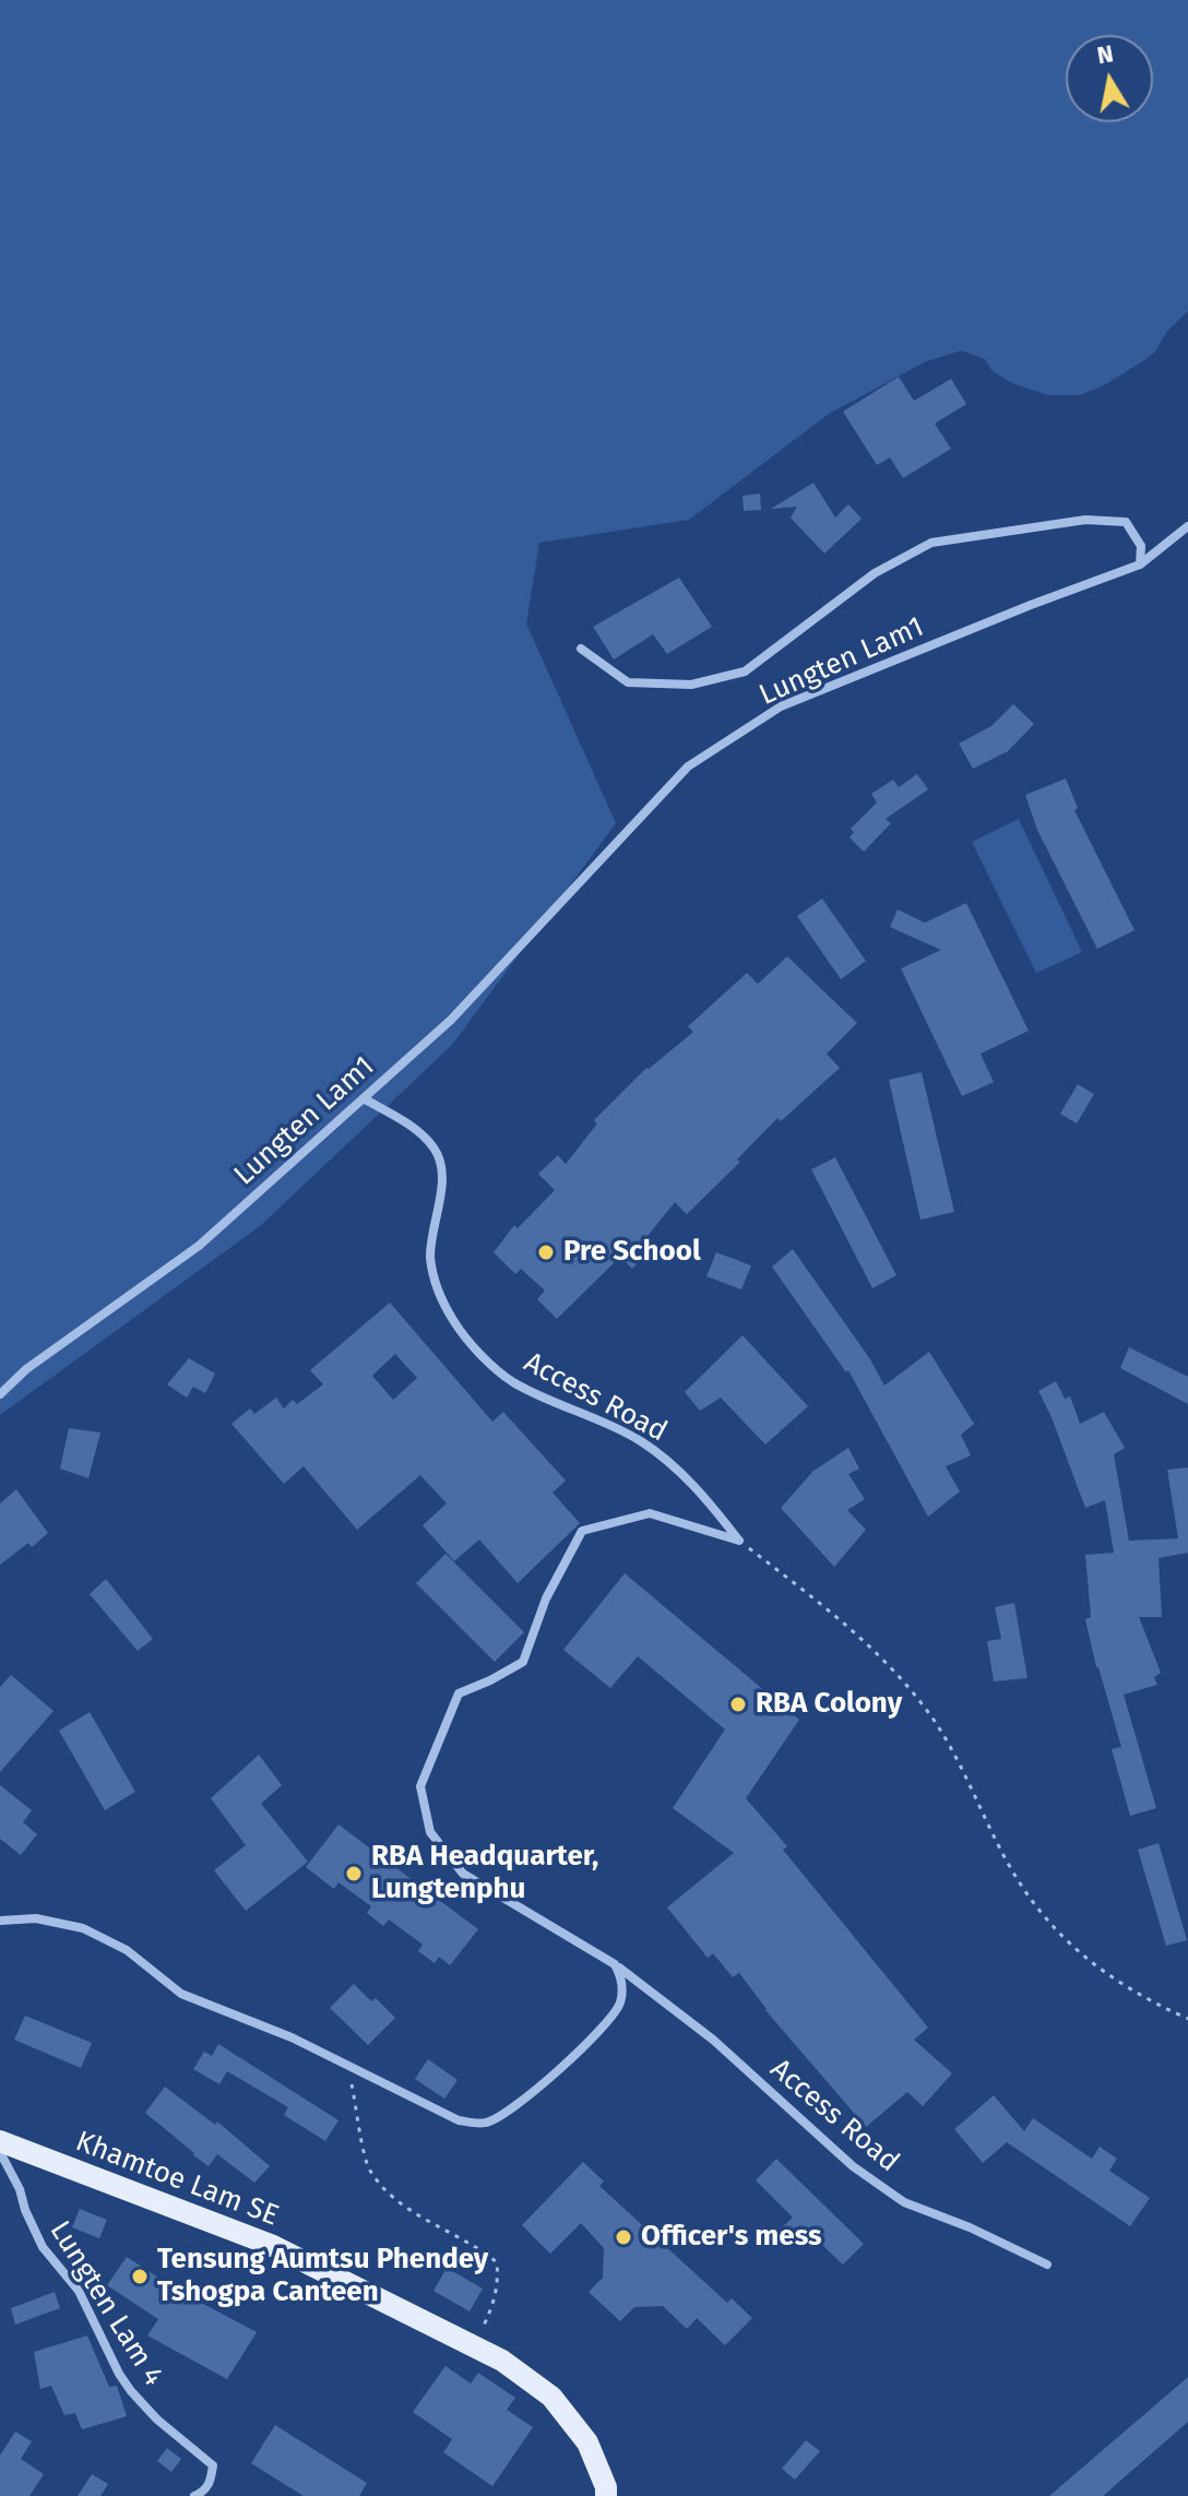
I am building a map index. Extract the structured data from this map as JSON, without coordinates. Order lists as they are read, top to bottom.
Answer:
{
  "streets": {
    "main road": ["Khamtoe Lam SE"],
    "street": ["Lungten Lam1", "Access Road", "Lungten Lam 4"]
  },
  "crossings": [
    ["Lungten Lam1", "Access Road"]
  ],
  "places": [
    "Pre School",
    "RBA Colony",
    "RBA Headquarter, Lungtenphu",
    "Officer's mess",
    "Tensung Aumtsu Phendey Tshogpa Canteen"
  ],
  "north": "top"
}
